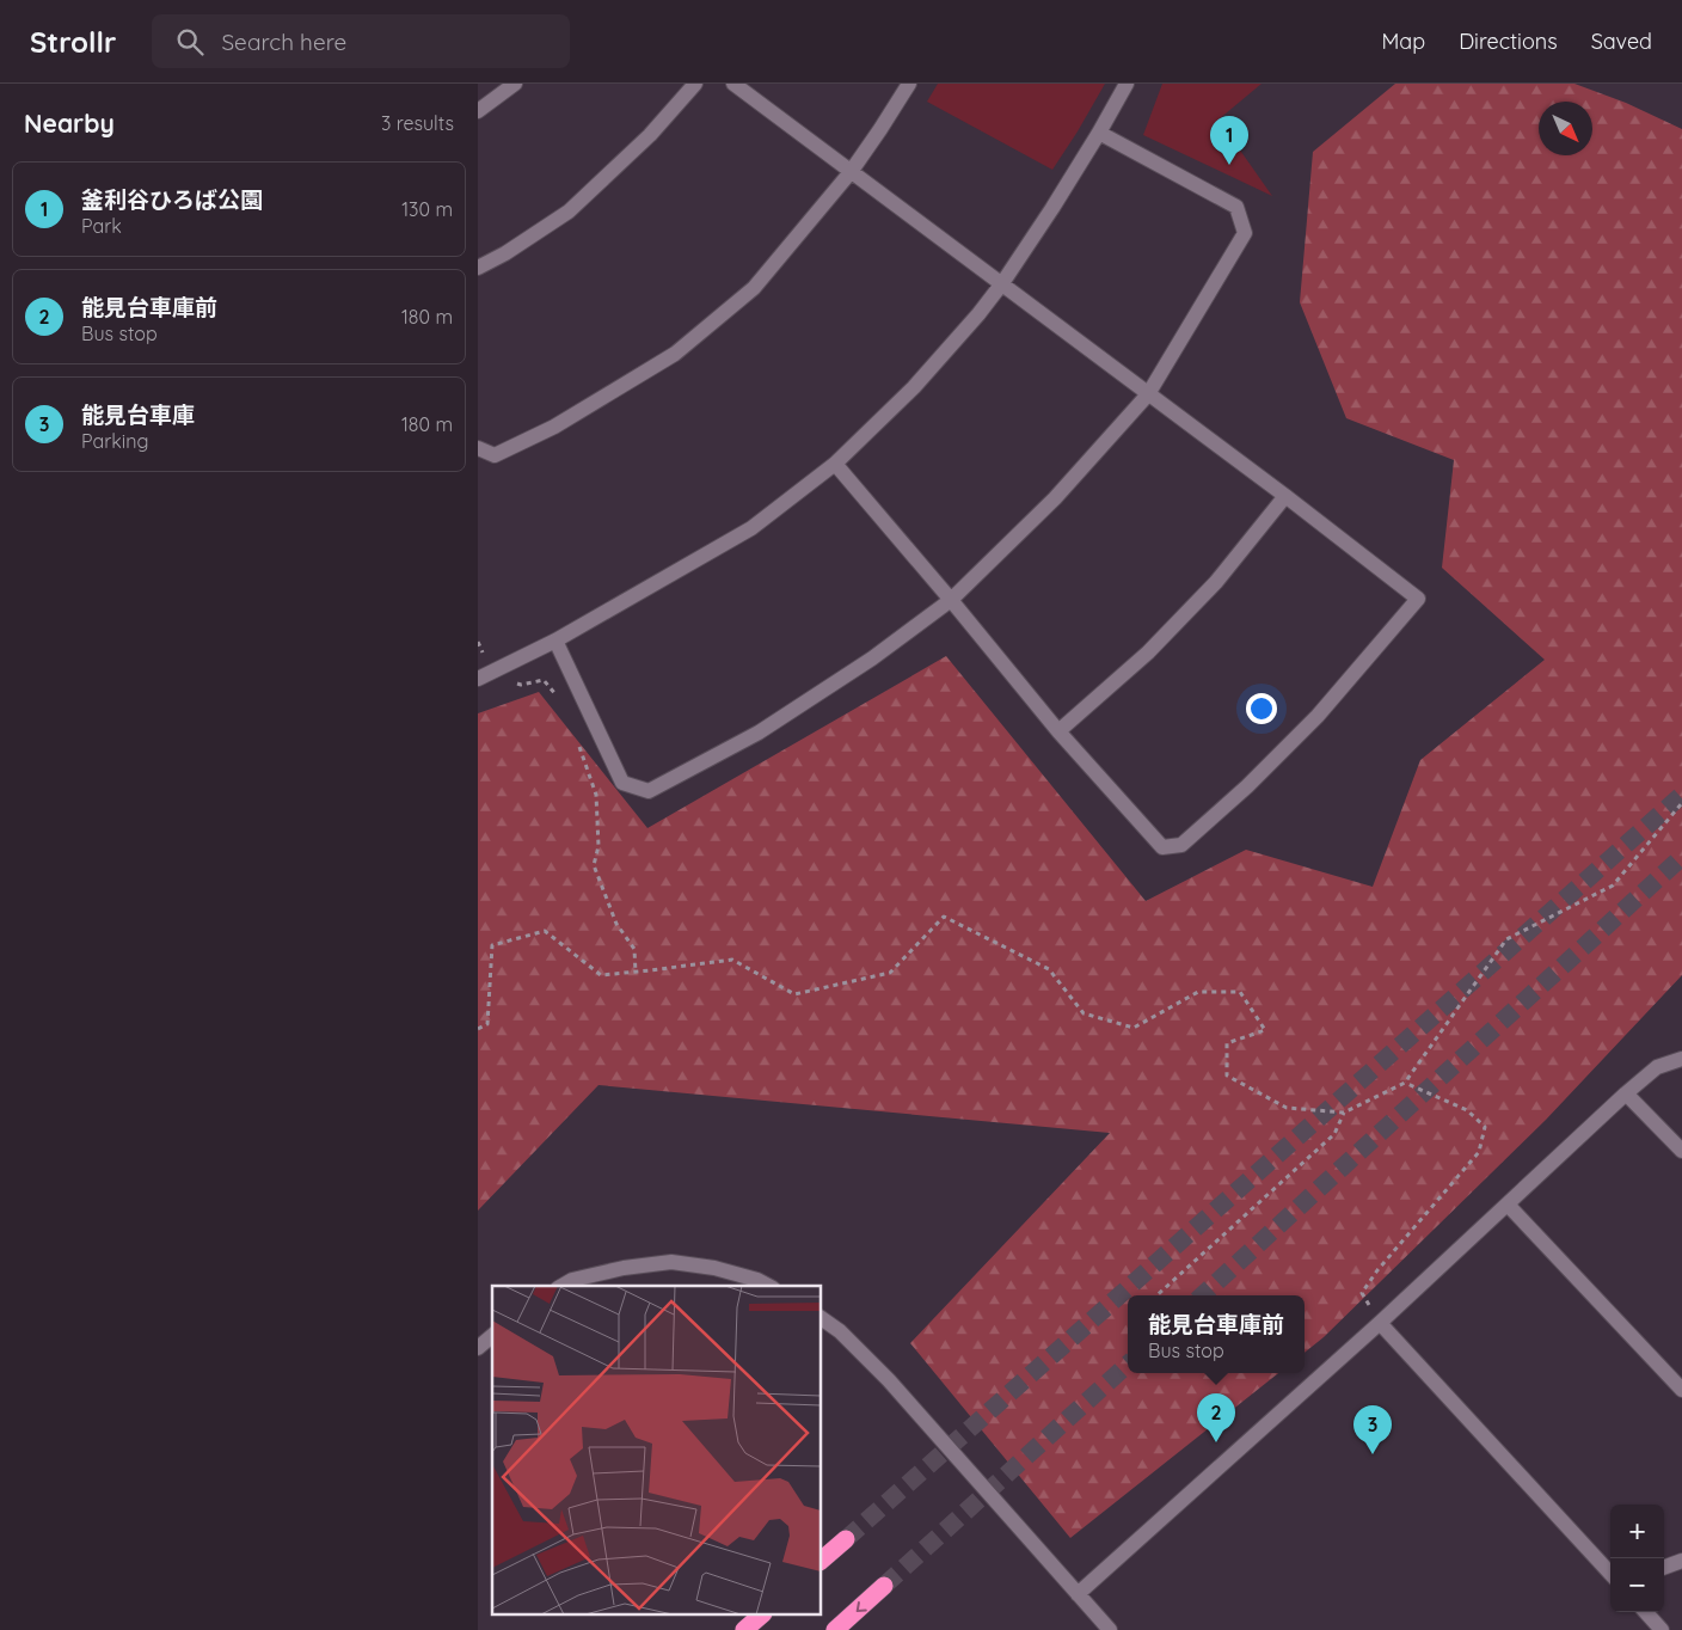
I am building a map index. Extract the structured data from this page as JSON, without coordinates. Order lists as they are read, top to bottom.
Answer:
{
  "north": "bottom right",
  "page": {
    "header": "Strollr",
    "search": "Search here",
    "nav": ["Map", "Directions", "Saved"],
    "heading": ["Nearby", "3 results"],
    "pins": ["1", "2", "3"],
    "list": [
      {
        "mark": "1",
        "name": "釜利谷ひろば公園",
        "note": "Park",
        "value": "130 m"
      },
      {
        "mark": "2",
        "name": "能見台車庫前",
        "note": "Bus stop",
        "value": "180 m"
      },
      {
        "mark": "3",
        "name": "能見台車庫",
        "note": "Parking",
        "value": "180 m"
      }
    ],
    "popup": ["能見台車庫前", "Bus stop"],
    "map_buttons": ["+", "−"]
  }
}
